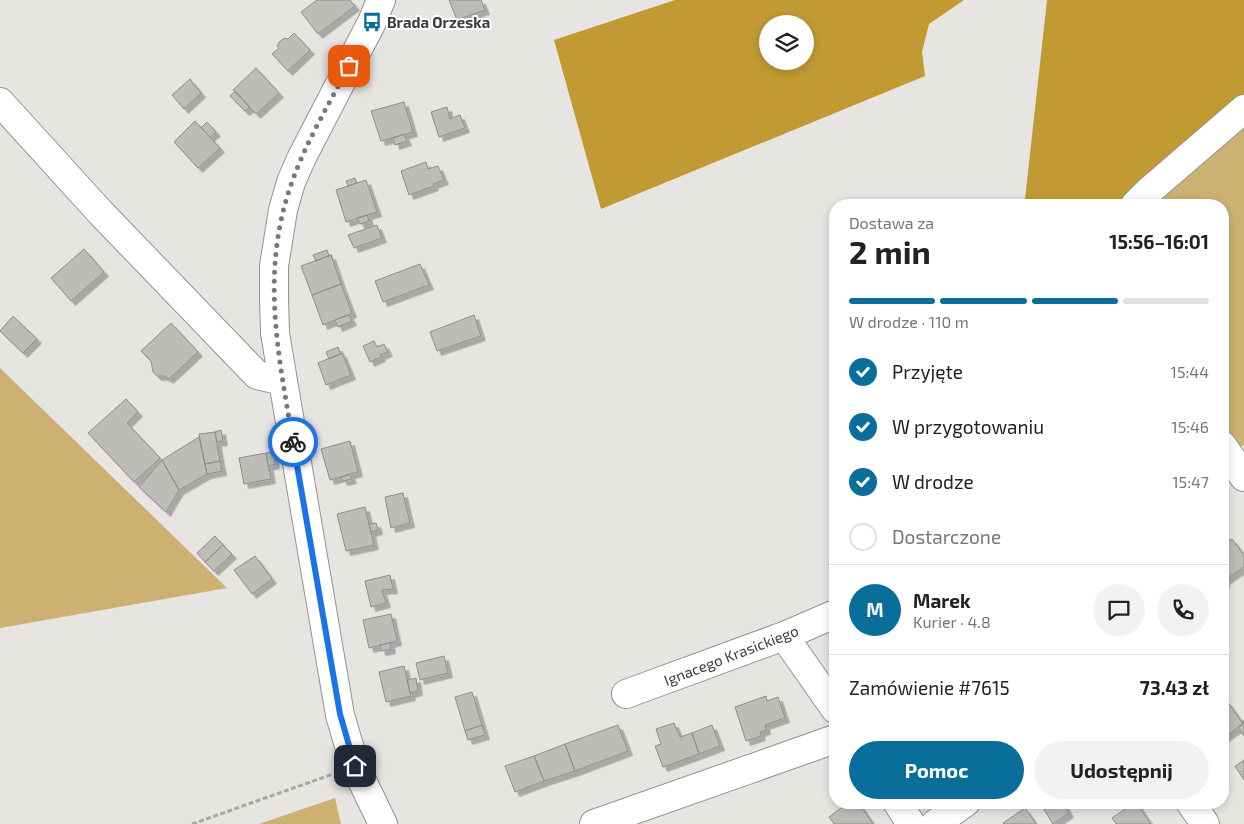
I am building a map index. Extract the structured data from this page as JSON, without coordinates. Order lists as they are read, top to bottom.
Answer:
{
  "streets": {
    "street": ["Ignacego Krasickiego"]
  },
  "places": {
    "bus stop": ["Brada Orzeska"]
  },
  "page": {
    "heading": ["2 min", "Dostawa za", "15:56–16:01"],
    "panel": [
      "Marek",
      "Kurier · 4.8",
      "Zamówienie #7615",
      "73.43 zł"
    ],
    "bar": "W drodze · 110 m",
    "list": [
      ["Przyjęte", "15:44"],
      ["W przygotowaniu", "15:46"],
      ["W drodze", "15:47"],
      "Dostarczone"
    ],
    "round": "M",
    "buttons": ["Pomoc", "Udostępnij"]
  }
}
